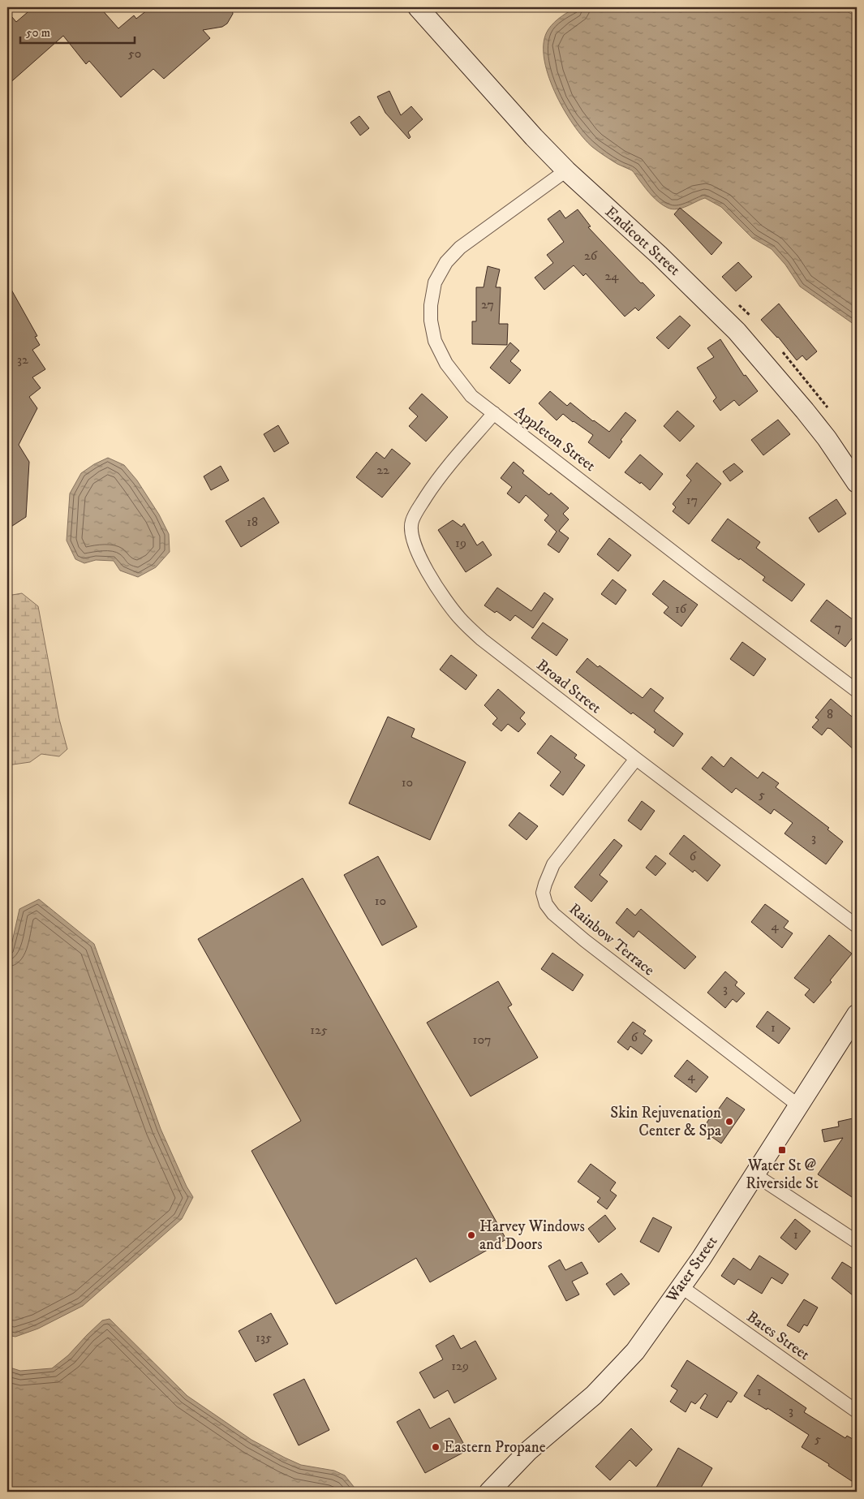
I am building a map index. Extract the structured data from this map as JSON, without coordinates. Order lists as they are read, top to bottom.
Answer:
{
  "streets": {
    "main road": ["Endicott Street", "Water Street"],
    "street": [
      "Appleton Street",
      "Broad Street",
      "Rainbow Terrace",
      "Bates Street"
    ]
  },
  "crossings": [
    ["Endicott Street", "Appleton Street"],
    ["Appleton Street", "Broad Street"],
    ["Broad Street", "Rainbow Terrace"],
    ["Rainbow Terrace", "Water Street"],
    ["Water Street", "Bates Street"]
  ],
  "places": {
    "other": ["Skin Rejuvenation Center & Spa", "Harvey Windows and Doors", "Eastern Propane"],
    "transit": ["Water St @ Riverside St"]
  },
  "house_numbers": [
    "50",
    "26",
    "24",
    "27",
    "32",
    "22",
    "17",
    "18",
    "19",
    "16",
    "7",
    "8",
    "10",
    "5",
    "3",
    "6",
    "10",
    "4",
    "3",
    "1",
    "125",
    "6",
    "107",
    "4",
    "1",
    "135",
    "129",
    "1",
    "3",
    "5"
  ],
  "scale_bar": "50 m"
}
